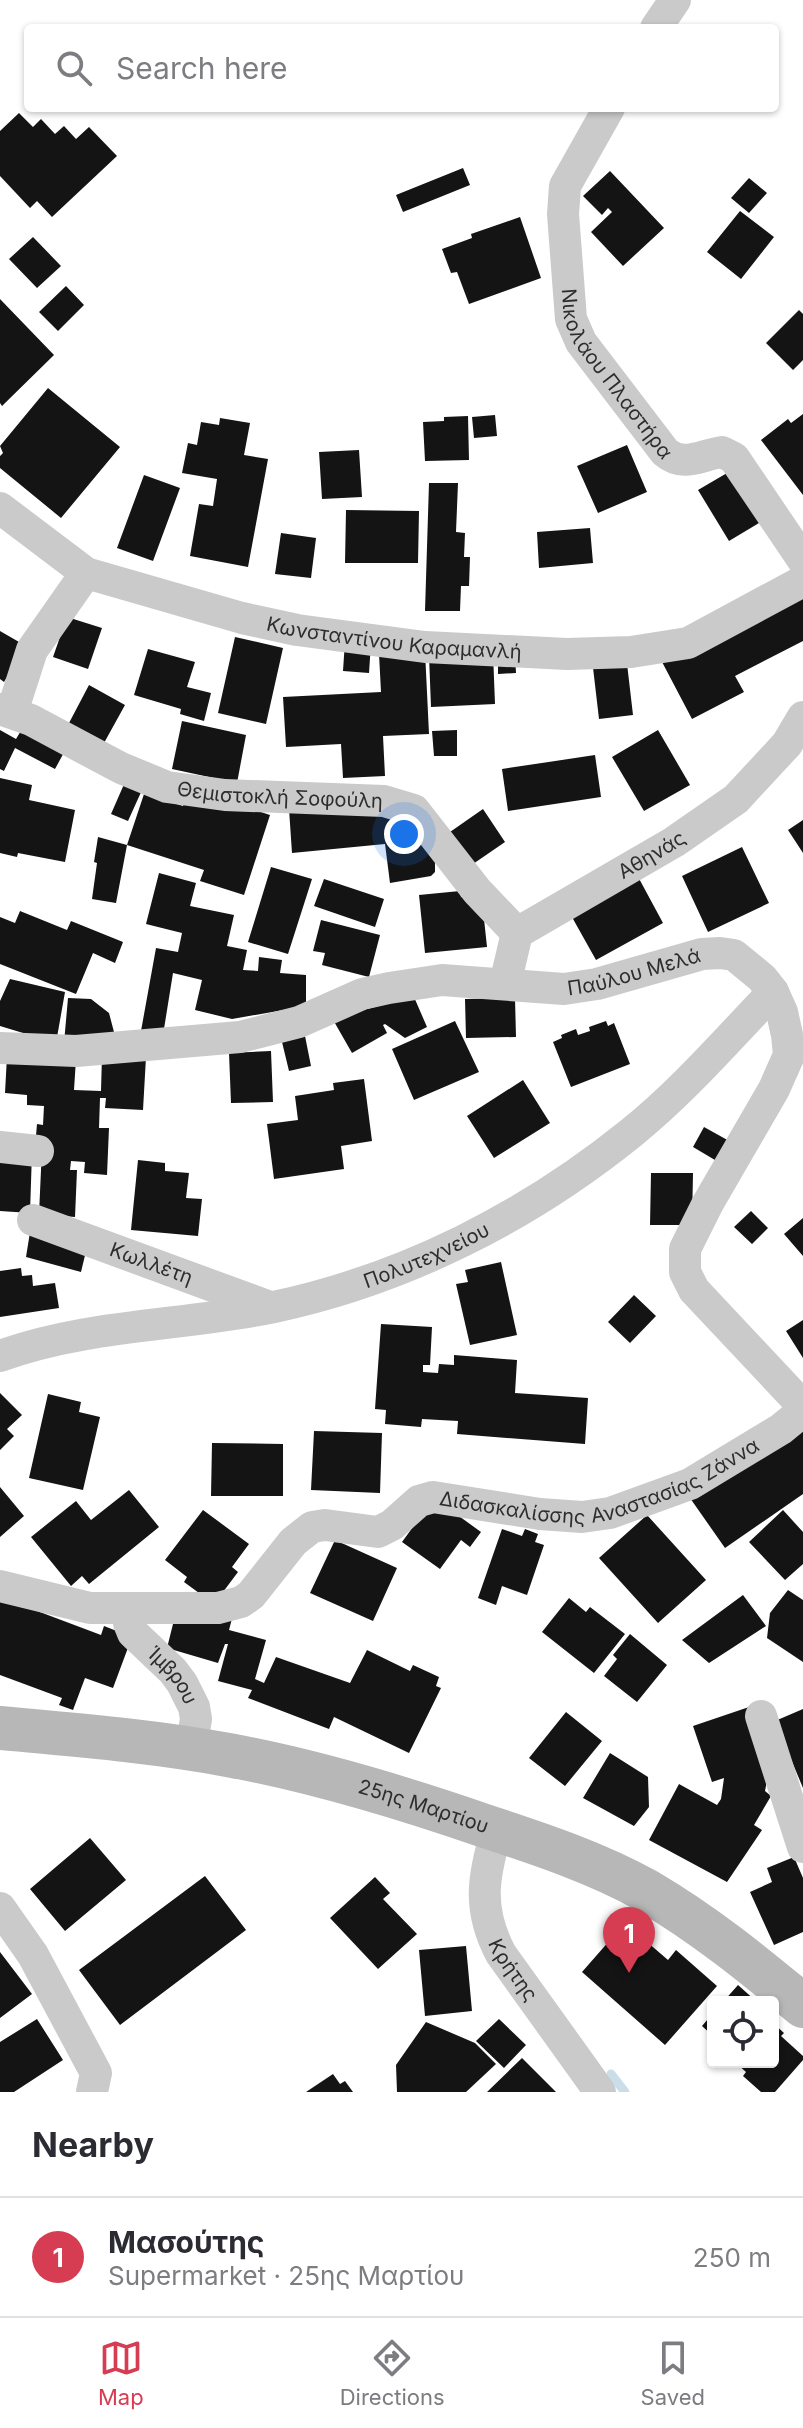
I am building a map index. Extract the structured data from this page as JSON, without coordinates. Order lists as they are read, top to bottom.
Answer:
{
  "streets": {
    "main road": ["25ης Μαρτίου"],
    "street": [
      "Νικολάου Πλαστήρα",
      "Κωνσταντίνου Καραμανλή",
      "Θεμιστοκλή Σοφούλη",
      "Αθηνάς",
      "Παύλου Μελά",
      "Πολυτεχνείου",
      "Κωλλέτη",
      "Διδασκαλίσσης Αναστασίας Ζάννα",
      "Ίμβρου",
      "Κρήτης"
    ]
  },
  "crossings": [
    ["Θεμιστοκλή Σοφούλη", "Αθηνάς"],
    ["Παύλου Μελά", "Πολυτεχνείου"],
    ["Παύλου Μελά", "Διδασκαλίσσης Αναστασίας Ζάννα"],
    ["Πολυτεχνείου", "Κωλλέτη"],
    ["Διδασκαλίσσης Αναστασίας Ζάννα", "Ίμβρου"],
    ["Ίμβρου", "25ης Μαρτίου"],
    ["25ης Μαρτίου", "Κρήτης"]
  ],
  "page": {
    "search": "Search here",
    "pins": "1",
    "heading": "Nearby",
    "list": [
      {
        "mark": "1",
        "name": "Μασούτης",
        "note": "Supermarket · 25ης Μαρτίου",
        "value": "250 m"
      }
    ],
    "nav": ["Map", "Directions", "Saved"]
  }
}
